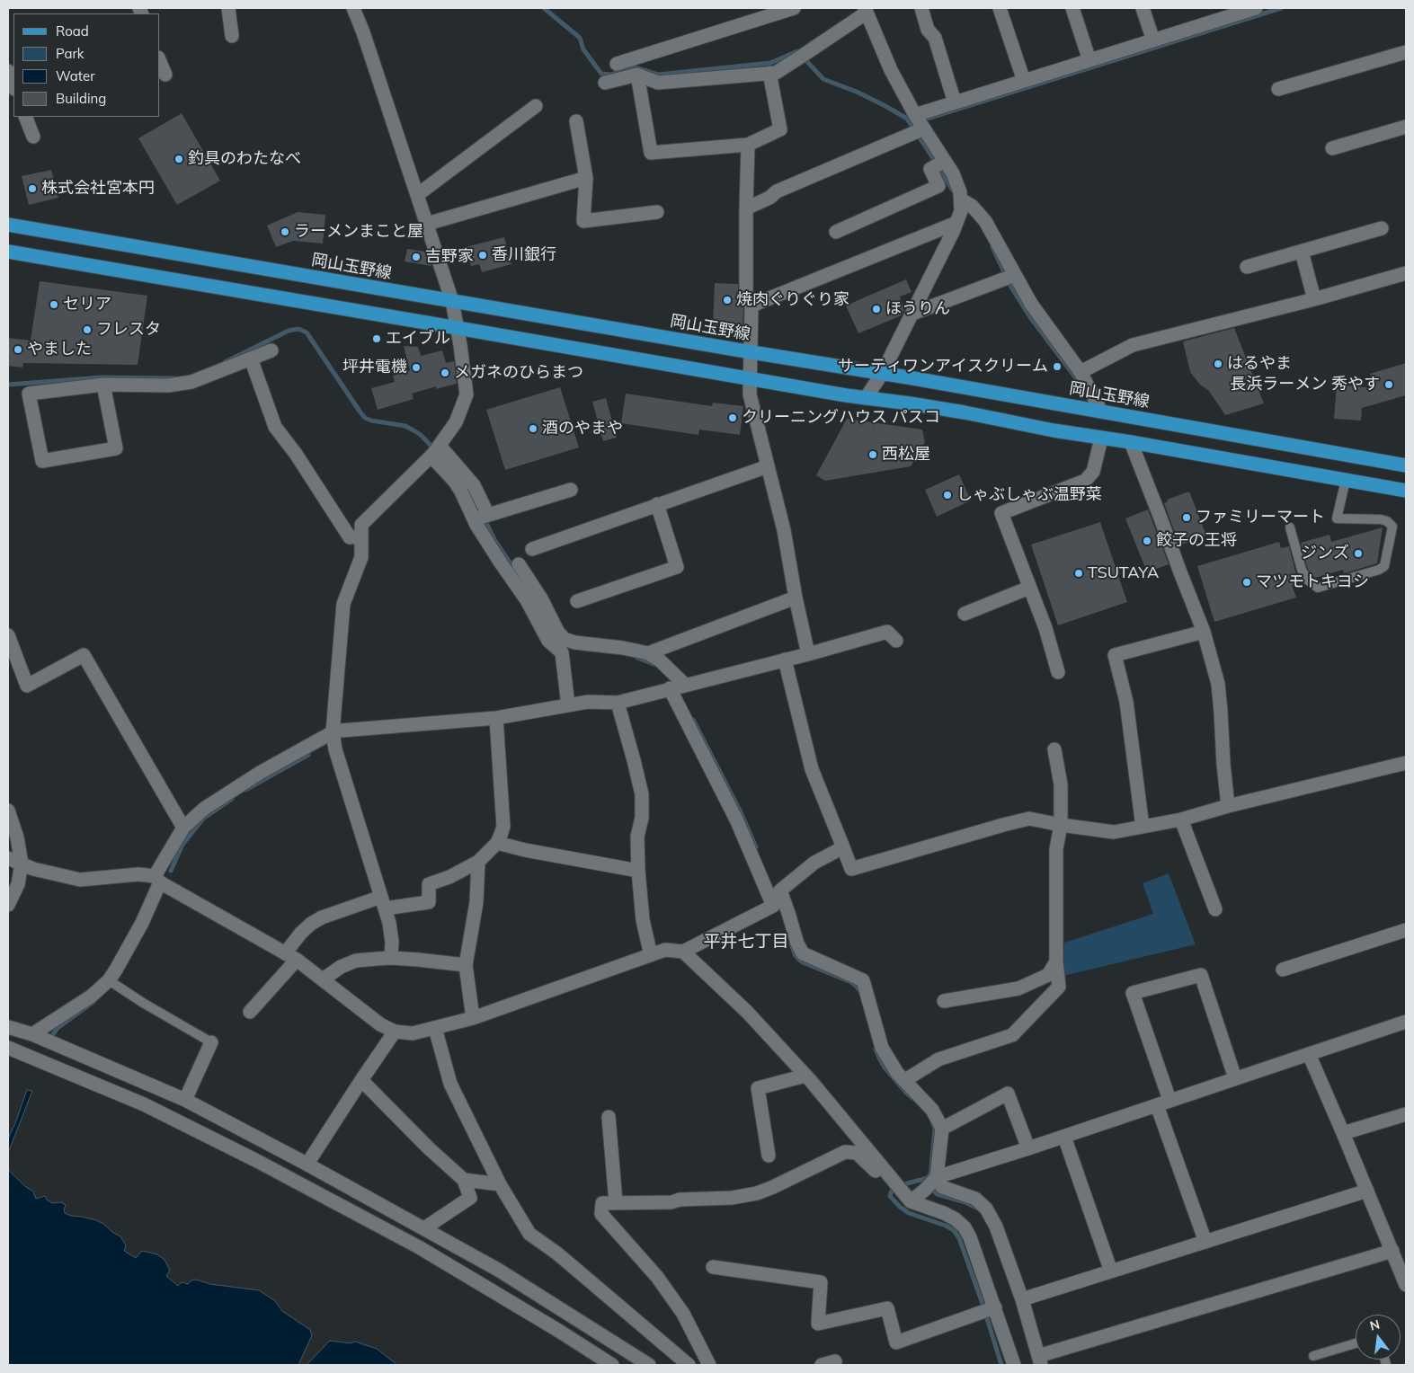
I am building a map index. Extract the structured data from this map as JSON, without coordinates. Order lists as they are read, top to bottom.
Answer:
{
  "streets": {
    "main road": ["岡山玉野線"]
  },
  "districts": ["平井七丁目"],
  "places": [
    "釣具のわたなべ",
    "株式会社宮本円",
    "ラーメンまこと屋",
    "香川銀行",
    "吉野家",
    "焼肉ぐりぐり家",
    "セリア",
    "ほうりん",
    "フレスタ",
    "エイブル",
    "やました",
    "はるやま",
    "サーティワンアイスクリーム",
    "坪井電機",
    "メガネのひらまつ",
    "長浜ラーメン 秀やす",
    "クリーニングハウス パスコ",
    "酒のやまや",
    "西松屋",
    "しゃぶしゃぶ温野菜",
    "ファミリーマート",
    "餃子の王将",
    "ジンズ",
    "TSUTAYA",
    "マツモトキヨシ"
  ],
  "legend": [
    "Road",
    "Park",
    "Water",
    "Building"
  ],
  "north": "top"
}
